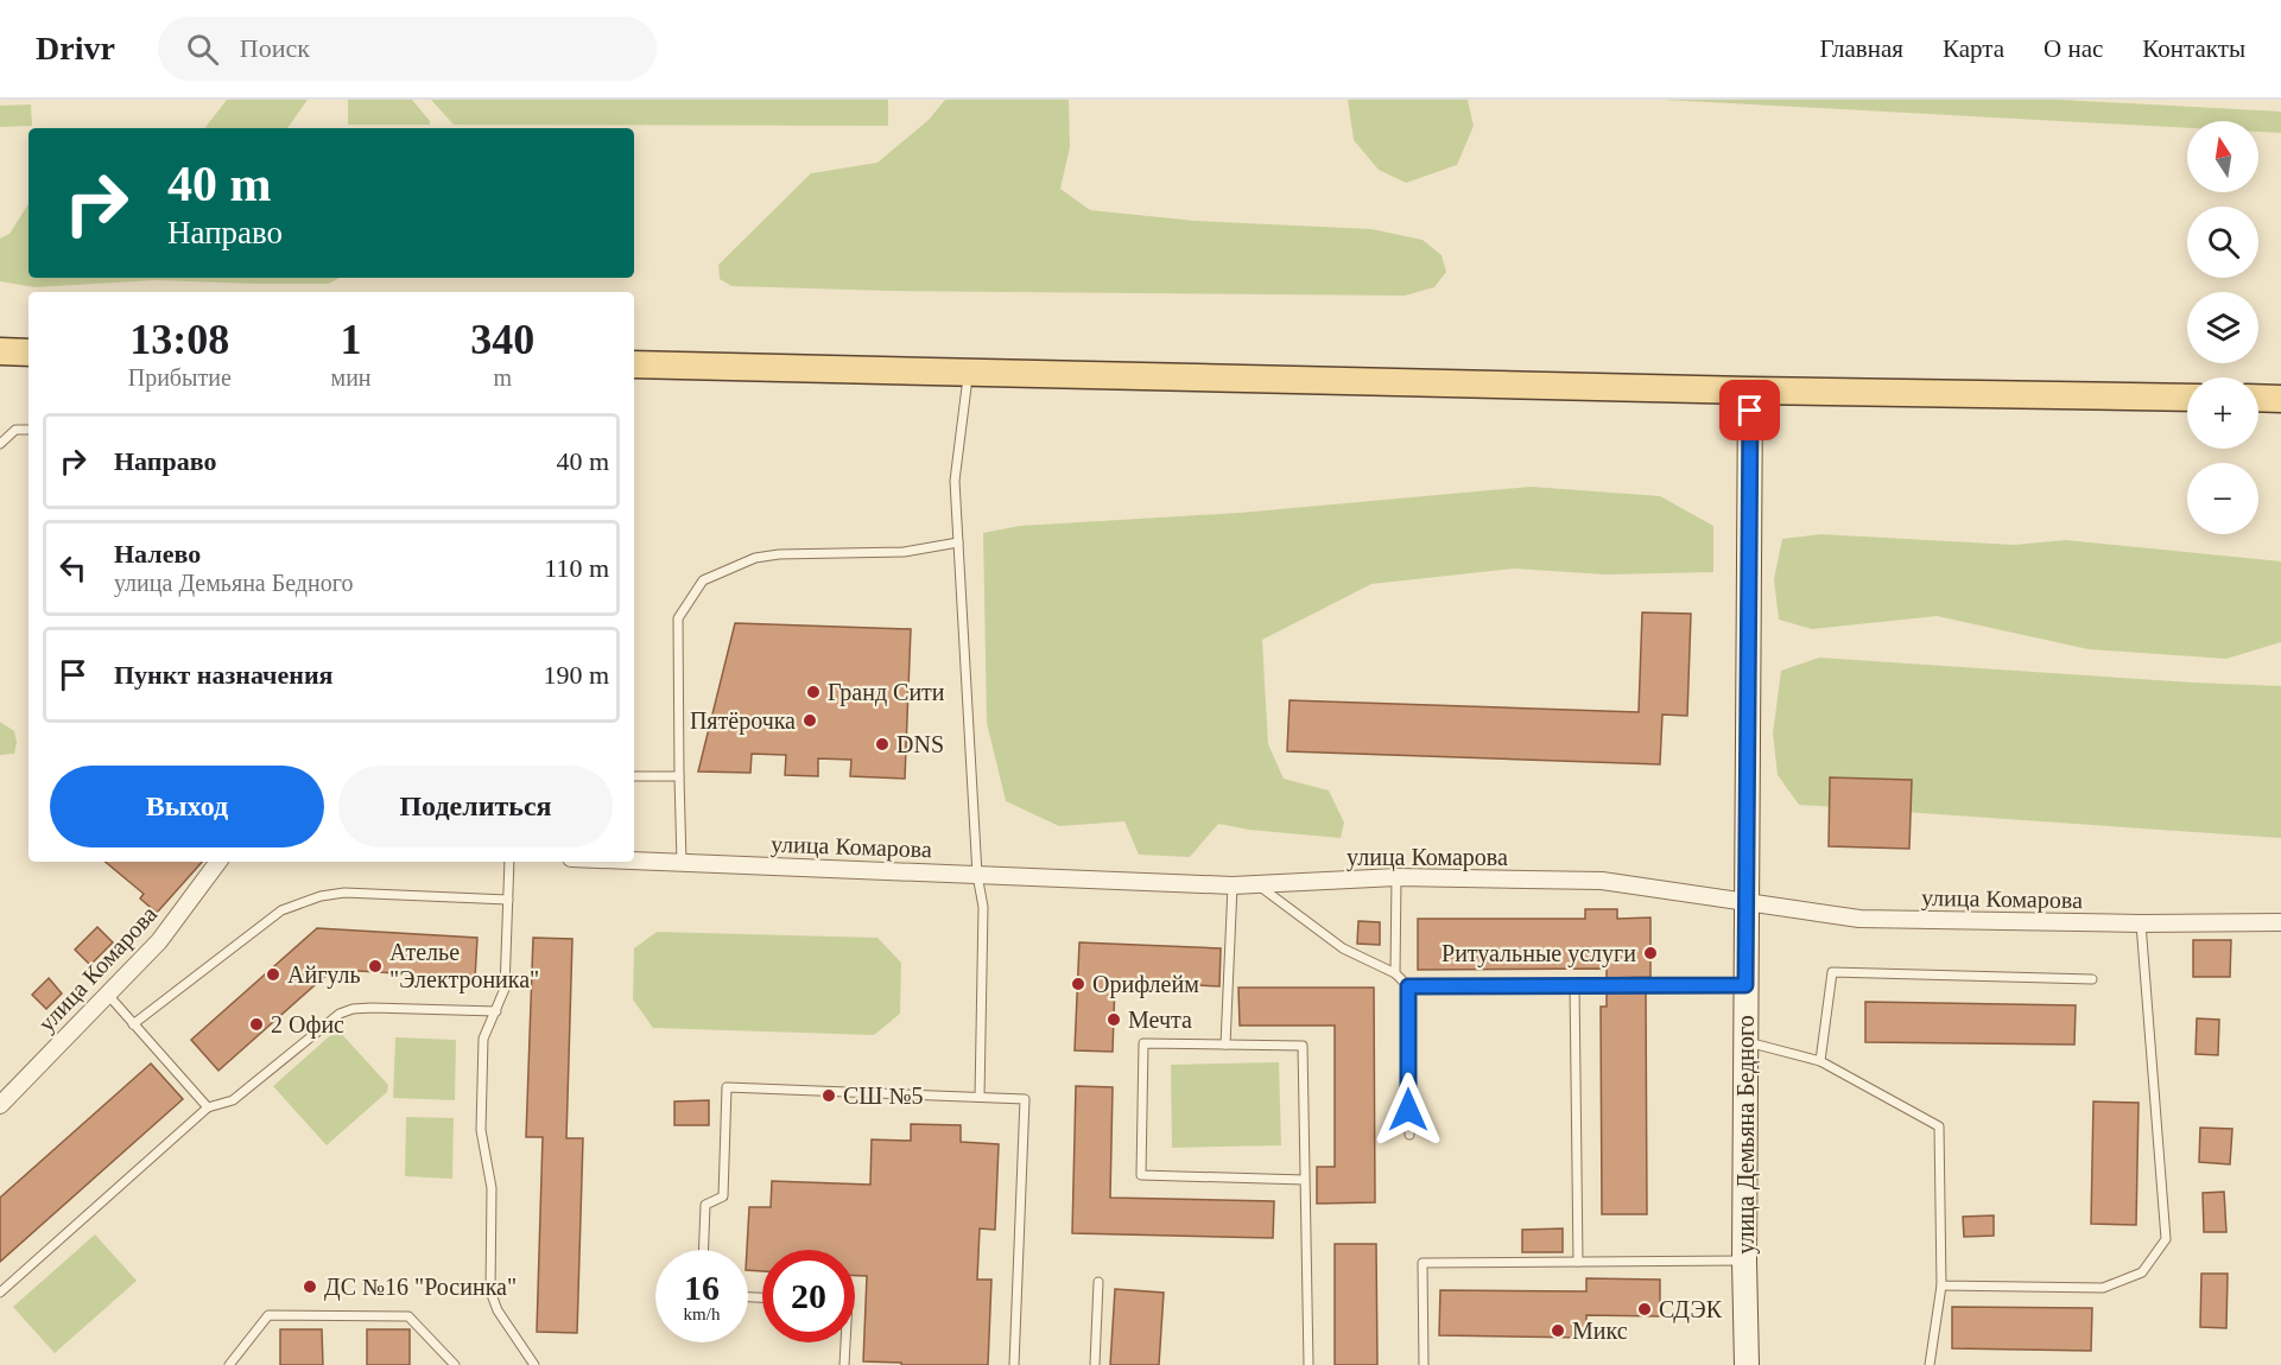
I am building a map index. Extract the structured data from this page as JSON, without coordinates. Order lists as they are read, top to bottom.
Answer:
{
  "streets": {
    "street": ["улица Комарова", "улица Демьяна Бедного"]
  },
  "crossings": [
    ["улица Комарова", "улица Демьяна Бедного"]
  ],
  "places": [
    "Гранд Сити",
    "Пятёрочка",
    "DNS",
    "Ритуальные услуги",
    "Ателье \"Электроника\"",
    "Айгуль",
    "Орифлейм",
    "Мечта",
    "2 Офис",
    "СШ №5",
    "ДС №16 \"Росинка\"",
    "СДЭК",
    "Микс"
  ],
  "north": "top",
  "page": {
    "header": "Drivr",
    "search": "Поиск",
    "nav": [
      "Главная",
      "Карта",
      "О нас",
      "Контакты"
    ],
    "map_buttons": ["+", "−"],
    "turn": ["40 m", "Направо"],
    "eta": [
      "13:08",
      "Прибытие",
      "1",
      "мин",
      "340",
      "m"
    ],
    "list": [
      {
        "name": "Направо",
        "value": "40 m"
      },
      {
        "name": "Налево",
        "note": "улица Демьяна Бедного",
        "value": "110 m"
      },
      {
        "name": "Пункт назначения",
        "value": "190 m"
      }
    ],
    "buttons": ["Выход", "Поделиться"],
    "speed": "16 km/h",
    "limit": "20"
  }
}
